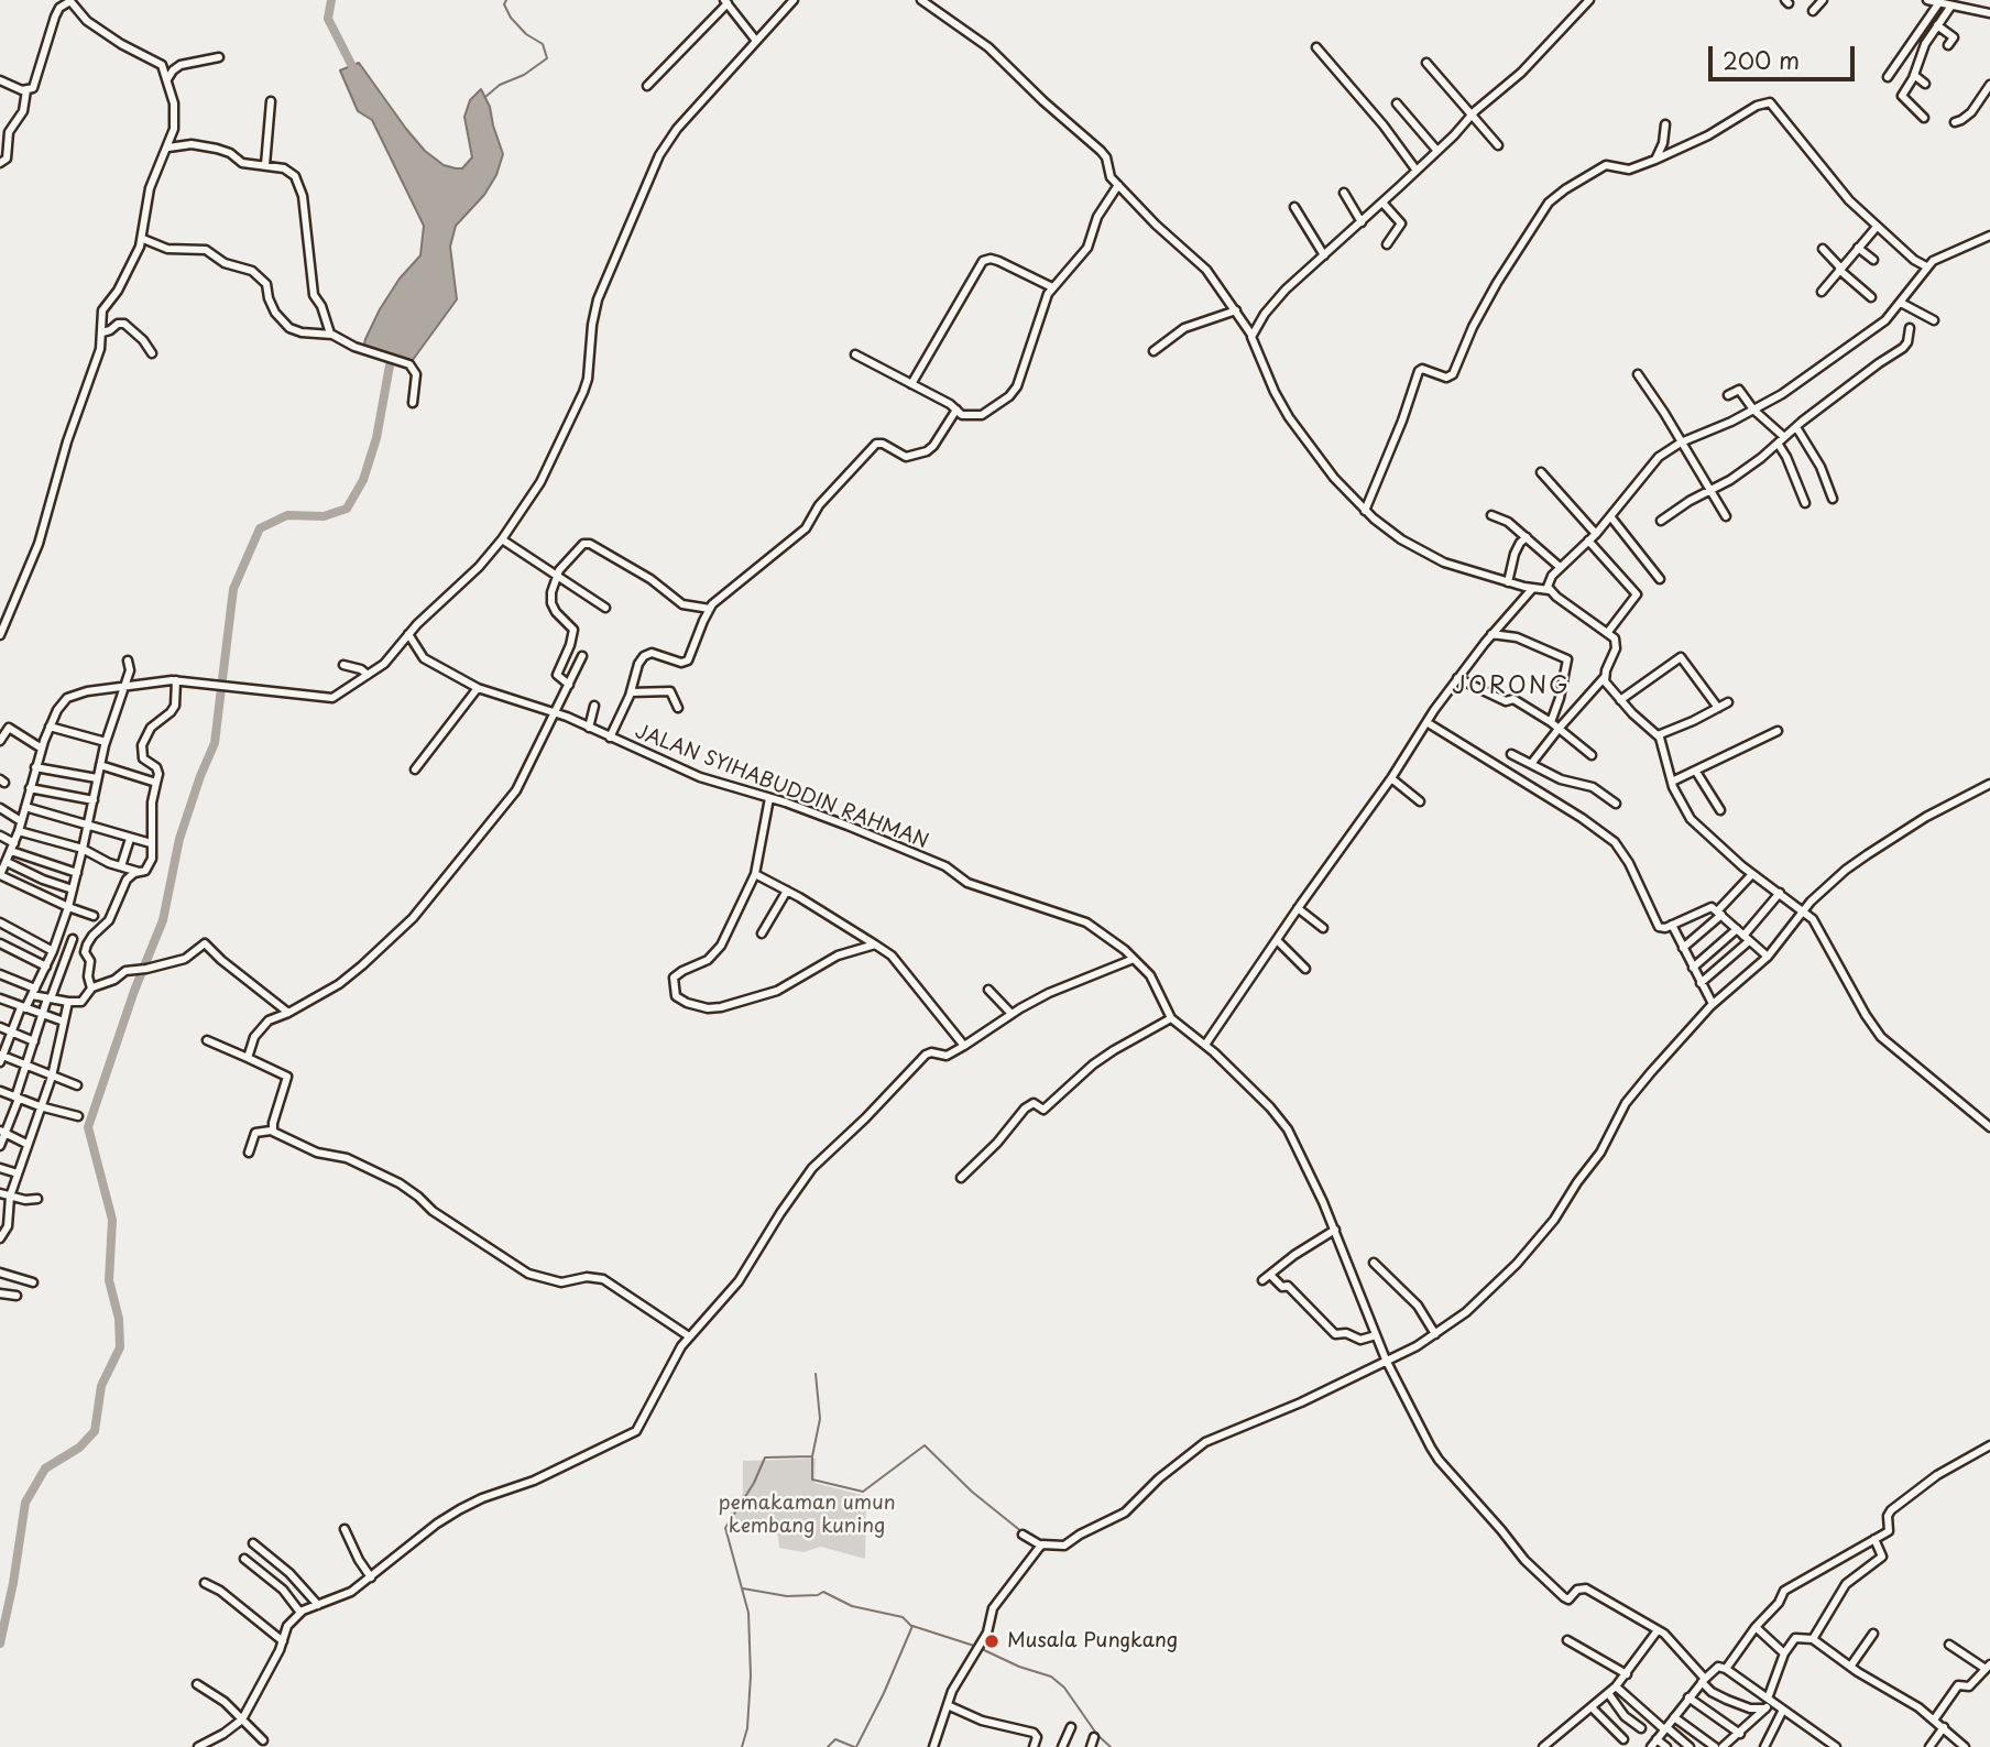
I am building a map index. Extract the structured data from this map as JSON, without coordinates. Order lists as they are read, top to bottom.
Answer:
{
  "streets": {
    "street": ["JALAN SYIHABUDDIN RAHMAN"]
  },
  "districts": ["JORONG"],
  "parks": ["pemakaman umun kembang kuning"],
  "places": ["Musala Pungkang"],
  "scale_bar": "200 m"
}
